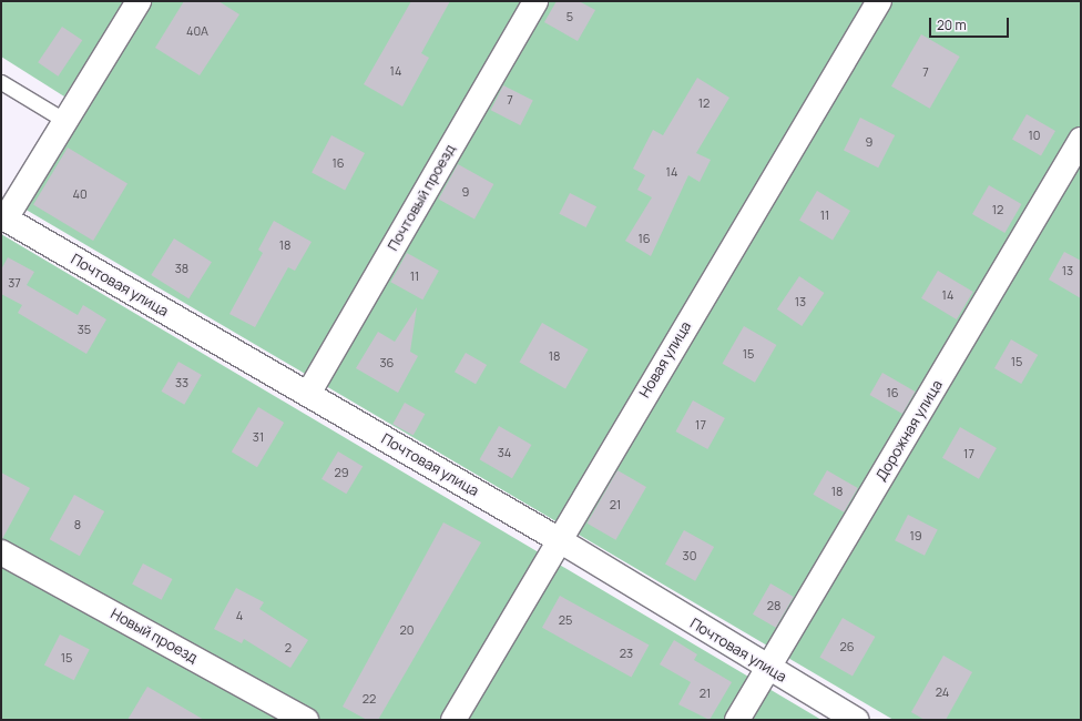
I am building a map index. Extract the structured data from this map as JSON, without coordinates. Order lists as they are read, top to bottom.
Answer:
{
  "streets": {
    "street": [
      "Почтовый проезд",
      "Почтовая улица",
      "Новая улица",
      "Дорожная улица",
      "Новый проезд"
    ]
  },
  "crossings": [
    ["Почтовый проезд", "Почтовая улица"],
    ["Почтовая улица", "Новая улица"],
    ["Почтовая улица", "Дорожная улица"]
  ],
  "house_numbers": [
    "5",
    "40А",
    "14",
    "7",
    "7",
    "12",
    "10",
    "9",
    "16",
    "14",
    "9",
    "40",
    "12",
    "11",
    "16",
    "18",
    "38",
    "13",
    "11",
    "37",
    "14",
    "13",
    "35",
    "15",
    "18",
    "15",
    "36",
    "33",
    "16",
    "17",
    "31",
    "34",
    "17",
    "29",
    "18",
    "21",
    "8",
    "19",
    "30",
    "28",
    "4",
    "25",
    "20",
    "26",
    "2",
    "23",
    "15",
    "24",
    "21",
    "22"
  ],
  "scale_bar": "20 m"
}
